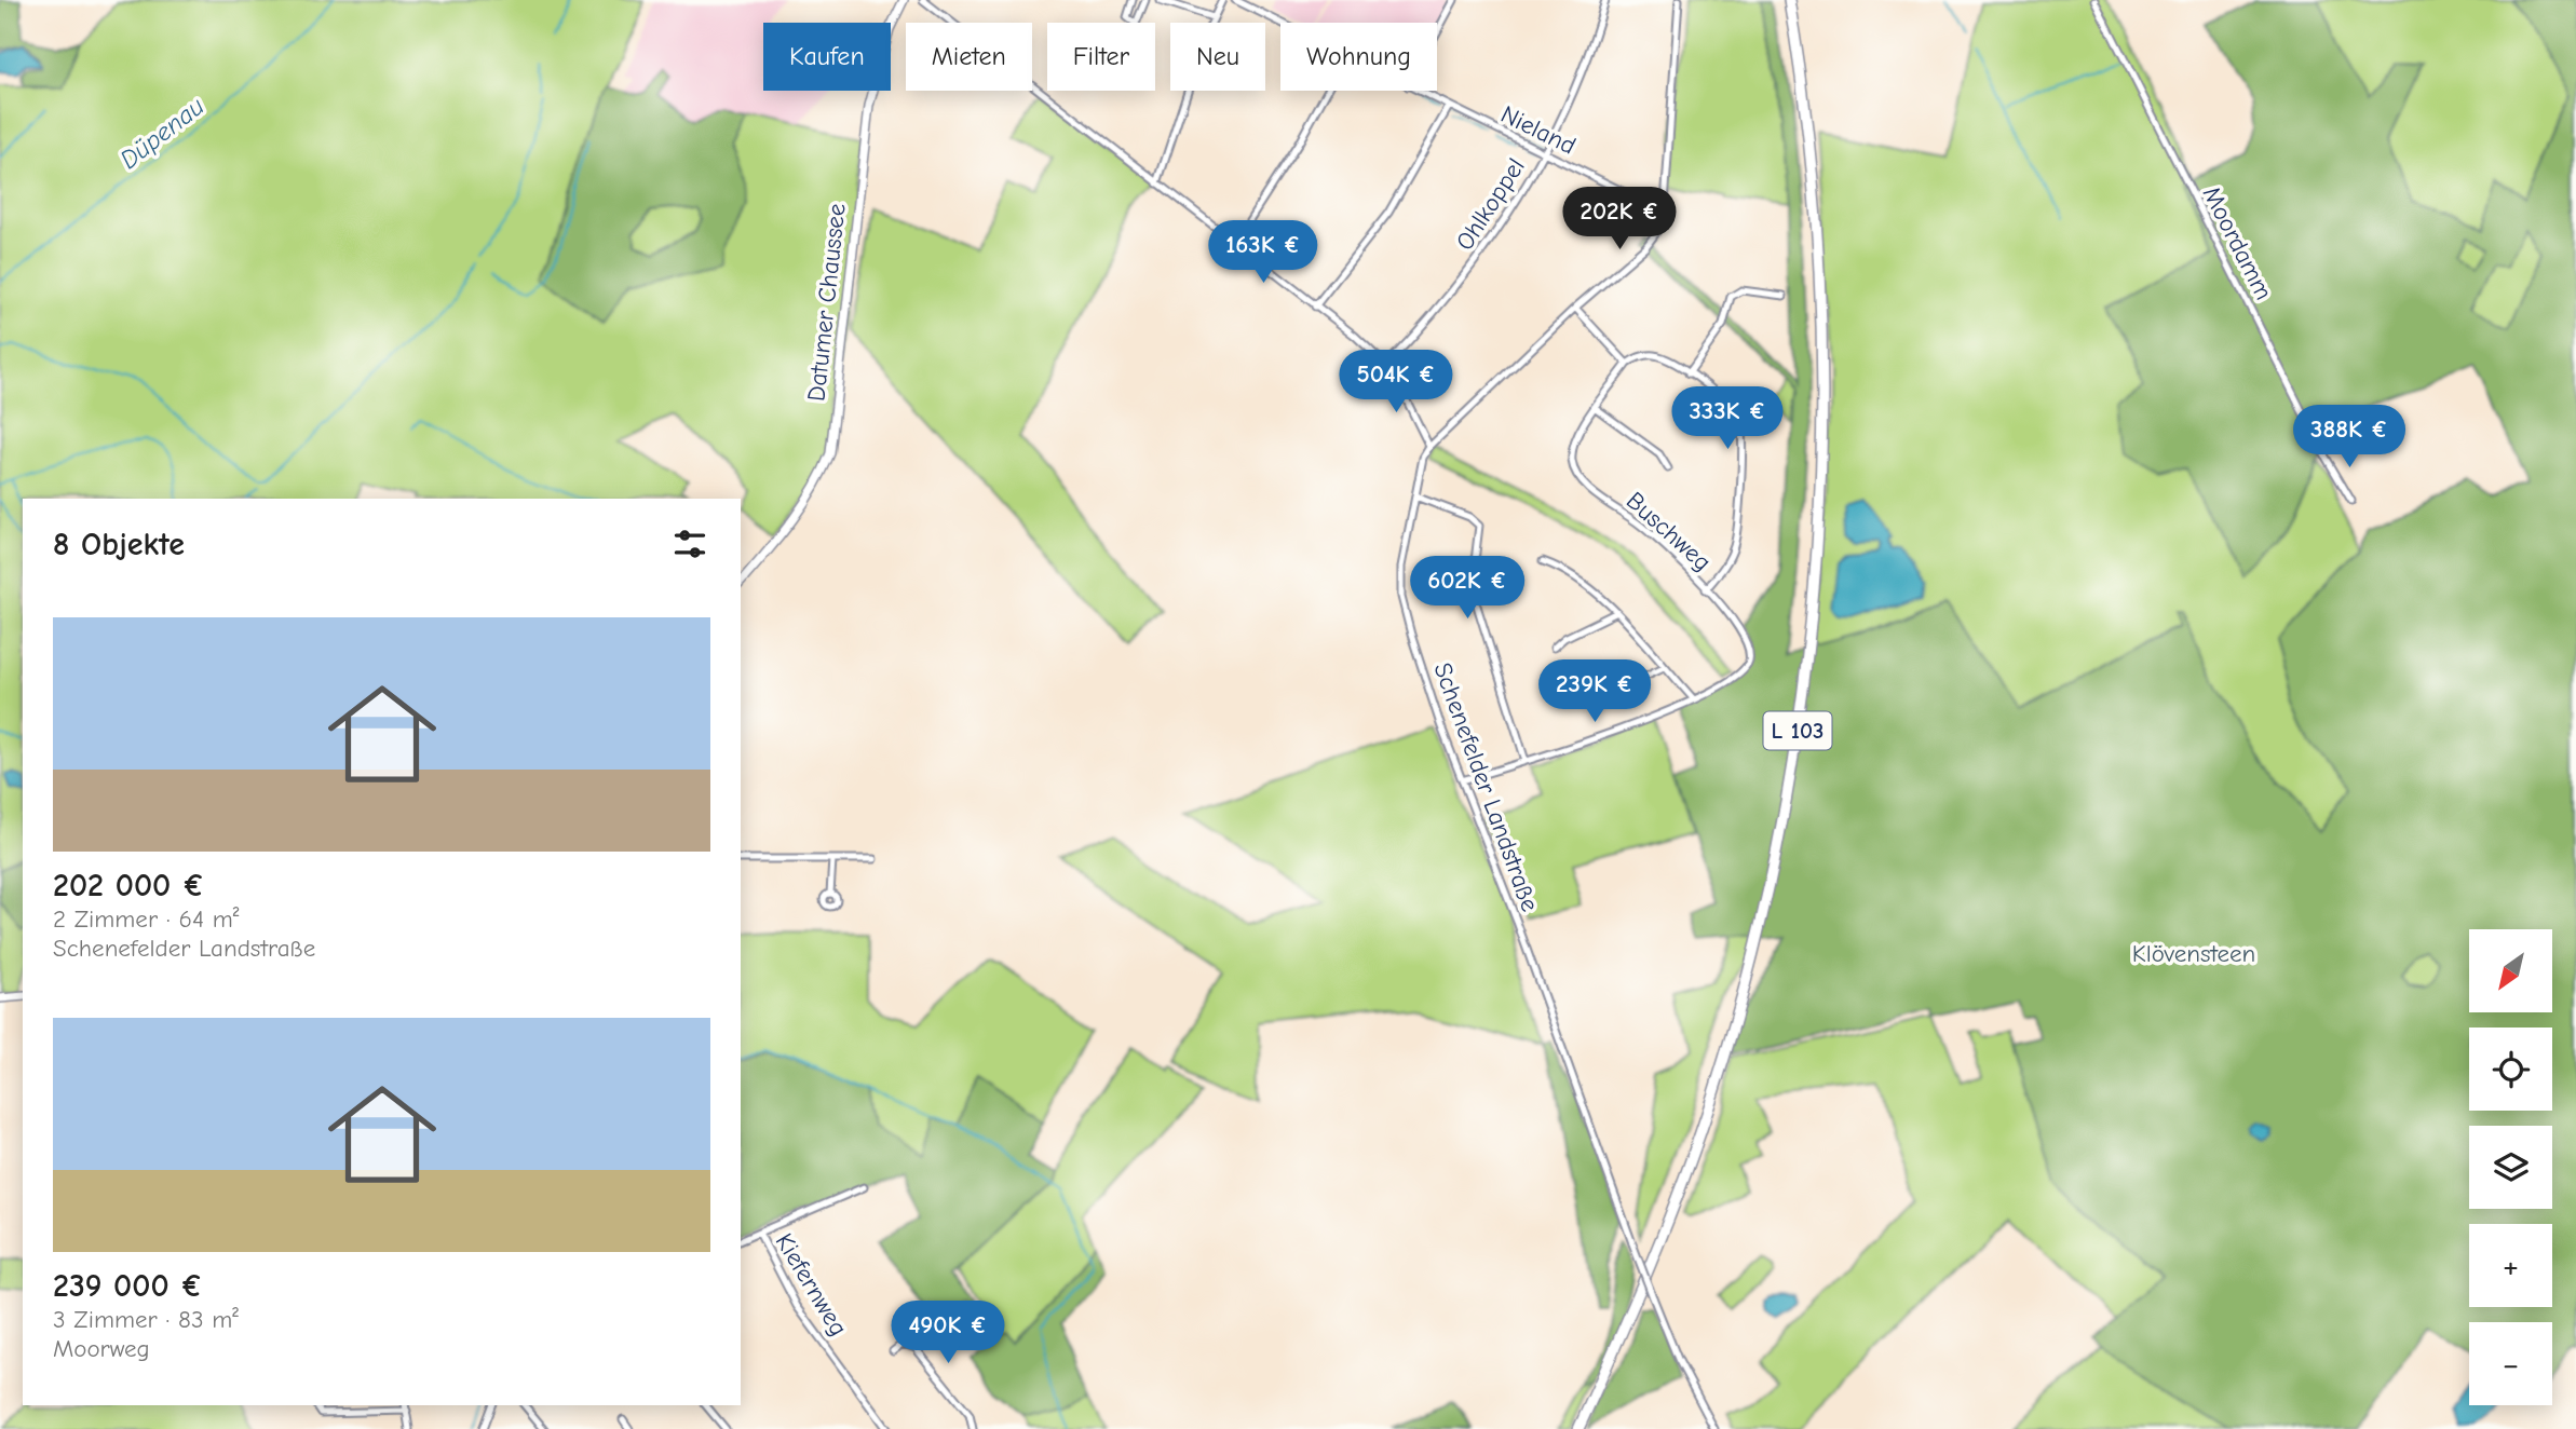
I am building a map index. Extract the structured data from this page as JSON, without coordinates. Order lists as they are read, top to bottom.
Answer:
{
  "streets": {
    "main road": ["L 103"],
    "street": [
      "Nieland",
      "Ohlkoppel",
      "Moordamm",
      "Datumer Chaussee",
      "Buschweg",
      "Schenefelder Landstraße",
      "Kiefernweg"
    ]
  },
  "crossings": [
    ["Nieland", "Ohlkoppel"],
    ["Nieland", "Schenefelder Landstraße"]
  ],
  "water": ["Düpenau"],
  "parks": ["Klövensteen"],
  "north": "bottom left",
  "page": {
    "chip": [
      "Kaufen",
      "Mieten",
      "Filter",
      "Neu",
      "Wohnung"
    ],
    "price": [
      "202K €",
      "163K €",
      "504K €",
      "333K €",
      "388K €",
      "602K €",
      "239K €",
      "490K €"
    ],
    "heading": "8 Objekte",
    "list": [
      {
        "name": "202 000 €",
        "note": "2 Zimmer · 64 m² · Schenefelder Landstraße"
      },
      {
        "name": "239 000 €",
        "note": "3 Zimmer · 83 m² · Moorweg"
      }
    ],
    "map_buttons": ["+", "−"]
  }
}
